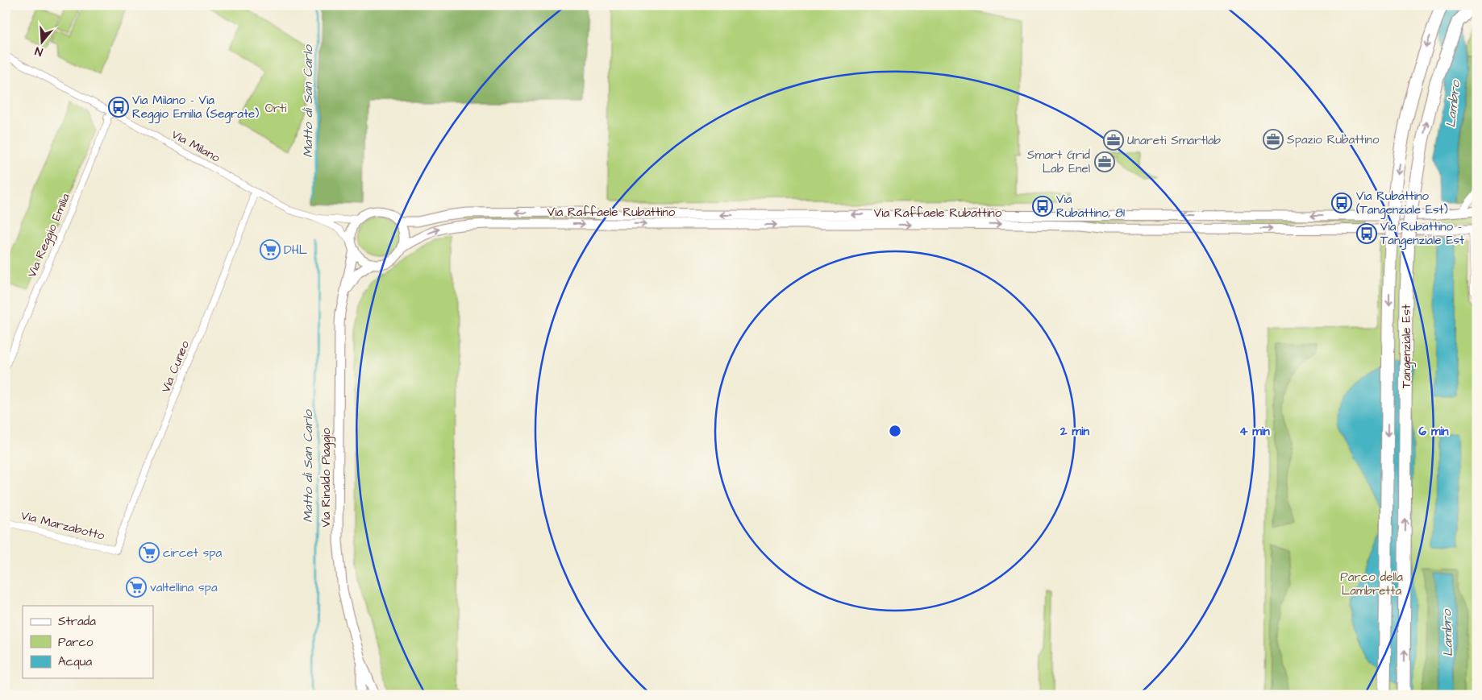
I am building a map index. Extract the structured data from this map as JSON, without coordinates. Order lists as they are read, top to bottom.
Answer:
{
  "streets": {
    "highway": ["Tangenziale Est"],
    "street": [
      "Via Milano",
      "Via Raffaele Rubattino",
      "Via Reggio Emilia",
      "Via Cuneo",
      "Via Rinaldo Piaggio",
      "Via Marzabotto"
    ]
  },
  "crossings": [
    ["Via Milano", "Via Raffaele Rubattino"],
    ["Via Milano", "Via Reggio Emilia"],
    ["Via Milano", "Via Cuneo"],
    ["Via Milano", "Via Rinaldo Piaggio"],
    ["Via Raffaele Rubattino", "Via Rinaldo Piaggio"],
    ["Via Cuneo", "Via Marzabotto"]
  ],
  "water": ["Matto di San Carlo", "Lambro"],
  "parks": ["Orti", "Parco della Lambretta"],
  "places": {
    "bus stop": [
      "Via Milano - Via Reggio Emilia (Segrate)",
      "Via Rubattino (Tangenziale Est)",
      "Via Rubattino, 81",
      "Via Rubattino - Tangenziale Est"
    ],
    "office": ["Spazio Rubattino", "Unareti Smartlab", "Smart Grid Lab Enel"],
    "supermarket": ["DHL", "circet spa", "valtellina spa"]
  },
  "legend": ["Strada", "Parco", "Acqua"],
  "north": "bottom",
  "rings": ["2 min", "4 min", "6 min"]
}
